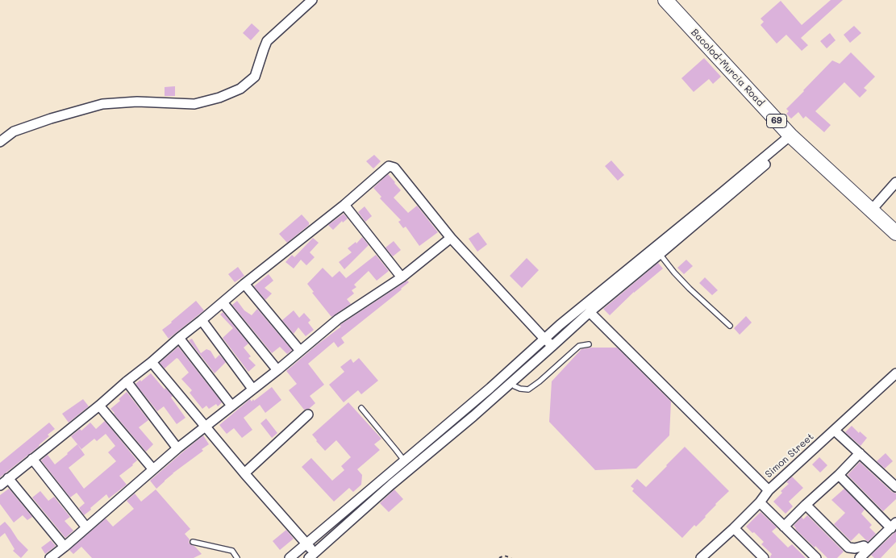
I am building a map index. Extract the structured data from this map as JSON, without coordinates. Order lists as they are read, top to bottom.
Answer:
{
  "streets": {
    "main road": ["Bacolod-Murcia Road", "69"],
    "street": ["Simon Street"]
  }
}
